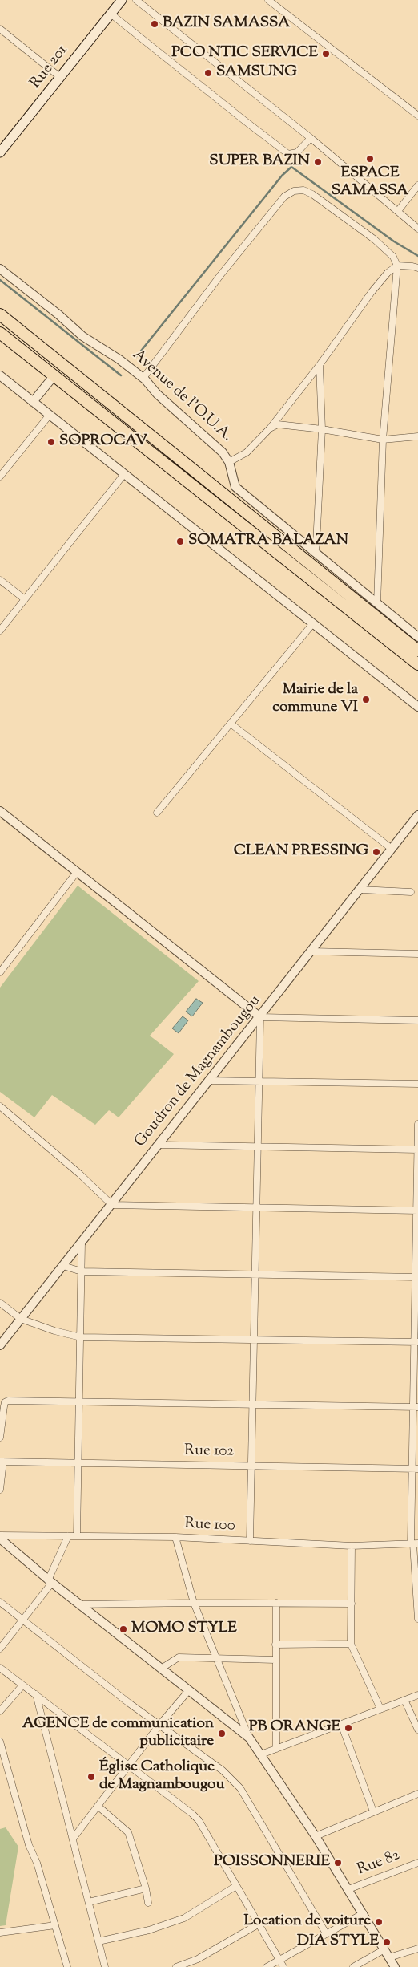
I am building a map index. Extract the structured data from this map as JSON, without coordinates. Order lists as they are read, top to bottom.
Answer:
{
  "streets": {
    "main road": ["Rue 201"],
    "street": [
      "Avenue de l'O.U.A.",
      "Goudron de Magnambougou",
      "Rue 102",
      "Rue 100",
      "Rue 82"
    ]
  },
  "places": [
    "BAZIN SAMASSA",
    "PCO NTIC SERVICE",
    "SAMSUNG",
    "ESPACE SAMASSA",
    "SUPER BAZIN",
    "SOPROCAV",
    "SOMATRA BALAZAN",
    "Mairie de la commune VI",
    "CLEAN PRESSING",
    "MOMO STYLE",
    "PB ORANGE",
    "AGENCE de communication publicitaire",
    "Église Catholique de Magnambougou",
    "POISSONNERIE",
    "Location de voiture",
    "DIA STYLE"
  ]
}
